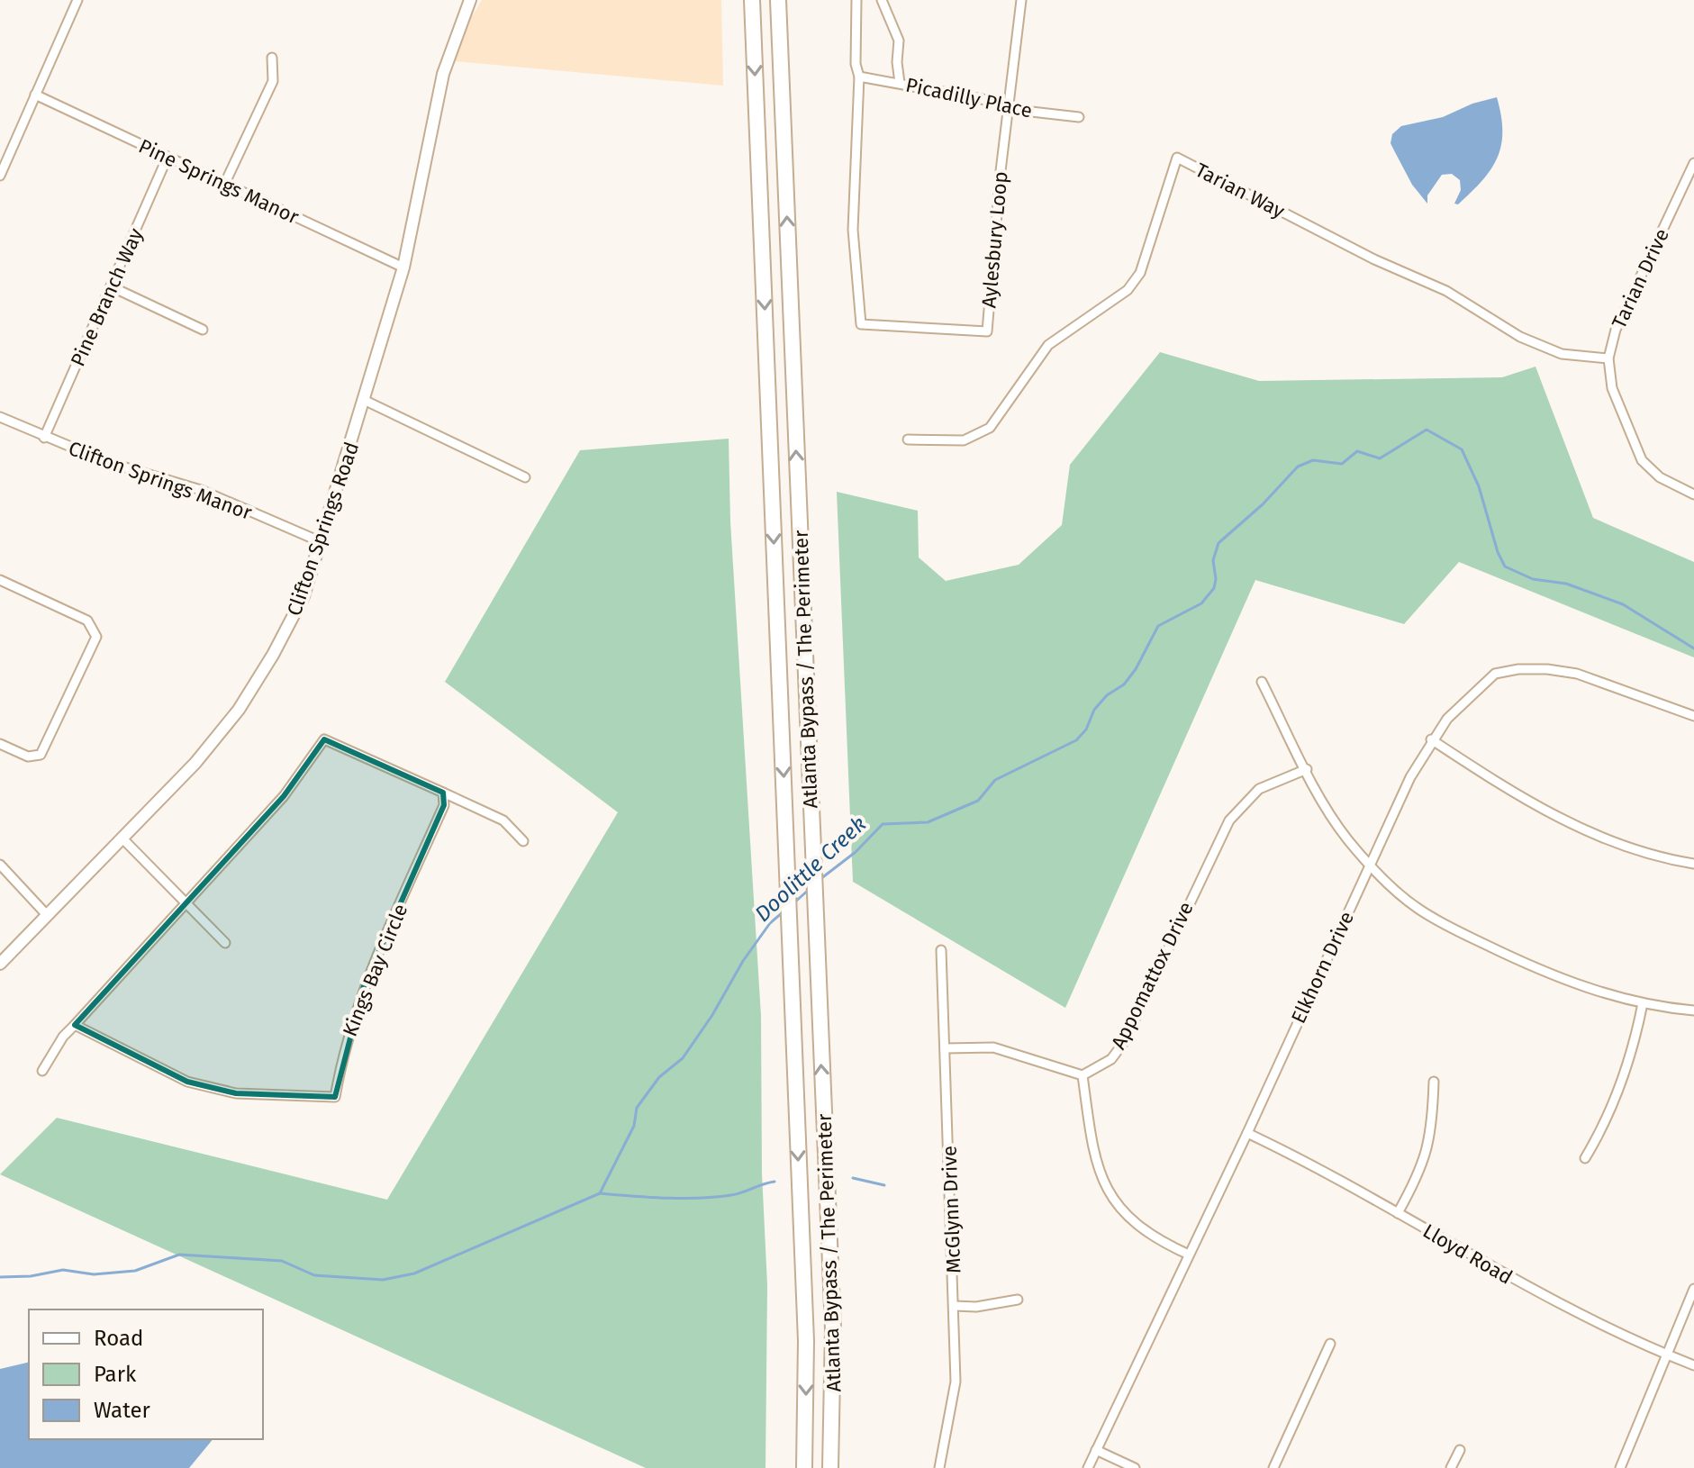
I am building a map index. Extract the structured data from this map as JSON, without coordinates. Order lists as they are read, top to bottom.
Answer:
{
  "streets": {
    "highway": ["Atlanta Bypass / The Perimeter"],
    "street": [
      "Picadilly Place",
      "Pine Springs Manor",
      "Tarian Way",
      "Aylesbury Loop",
      "Tarian Drive",
      "Pine Branch Way",
      "Clifton Springs Manor",
      "Clifton Springs Road",
      "Elkhorn Drive",
      "Kings Bay Circle",
      "Appomattox Drive",
      "McGlynn Drive",
      "Lloyd Road"
    ]
  },
  "crossings": [
    ["Picadilly Place", "Aylesbury Loop"],
    ["Pine Springs Manor", "Pine Branch Way"],
    ["Pine Springs Manor", "Clifton Springs Road"],
    ["Tarian Way", "Tarian Drive"],
    ["Pine Branch Way", "Clifton Springs Manor"],
    ["Clifton Springs Manor", "Clifton Springs Road"],
    ["Elkhorn Drive", "Lloyd Road"]
  ],
  "water": ["Doolittle Creek"],
  "legend": ["Road", "Park", "Water"]
}
